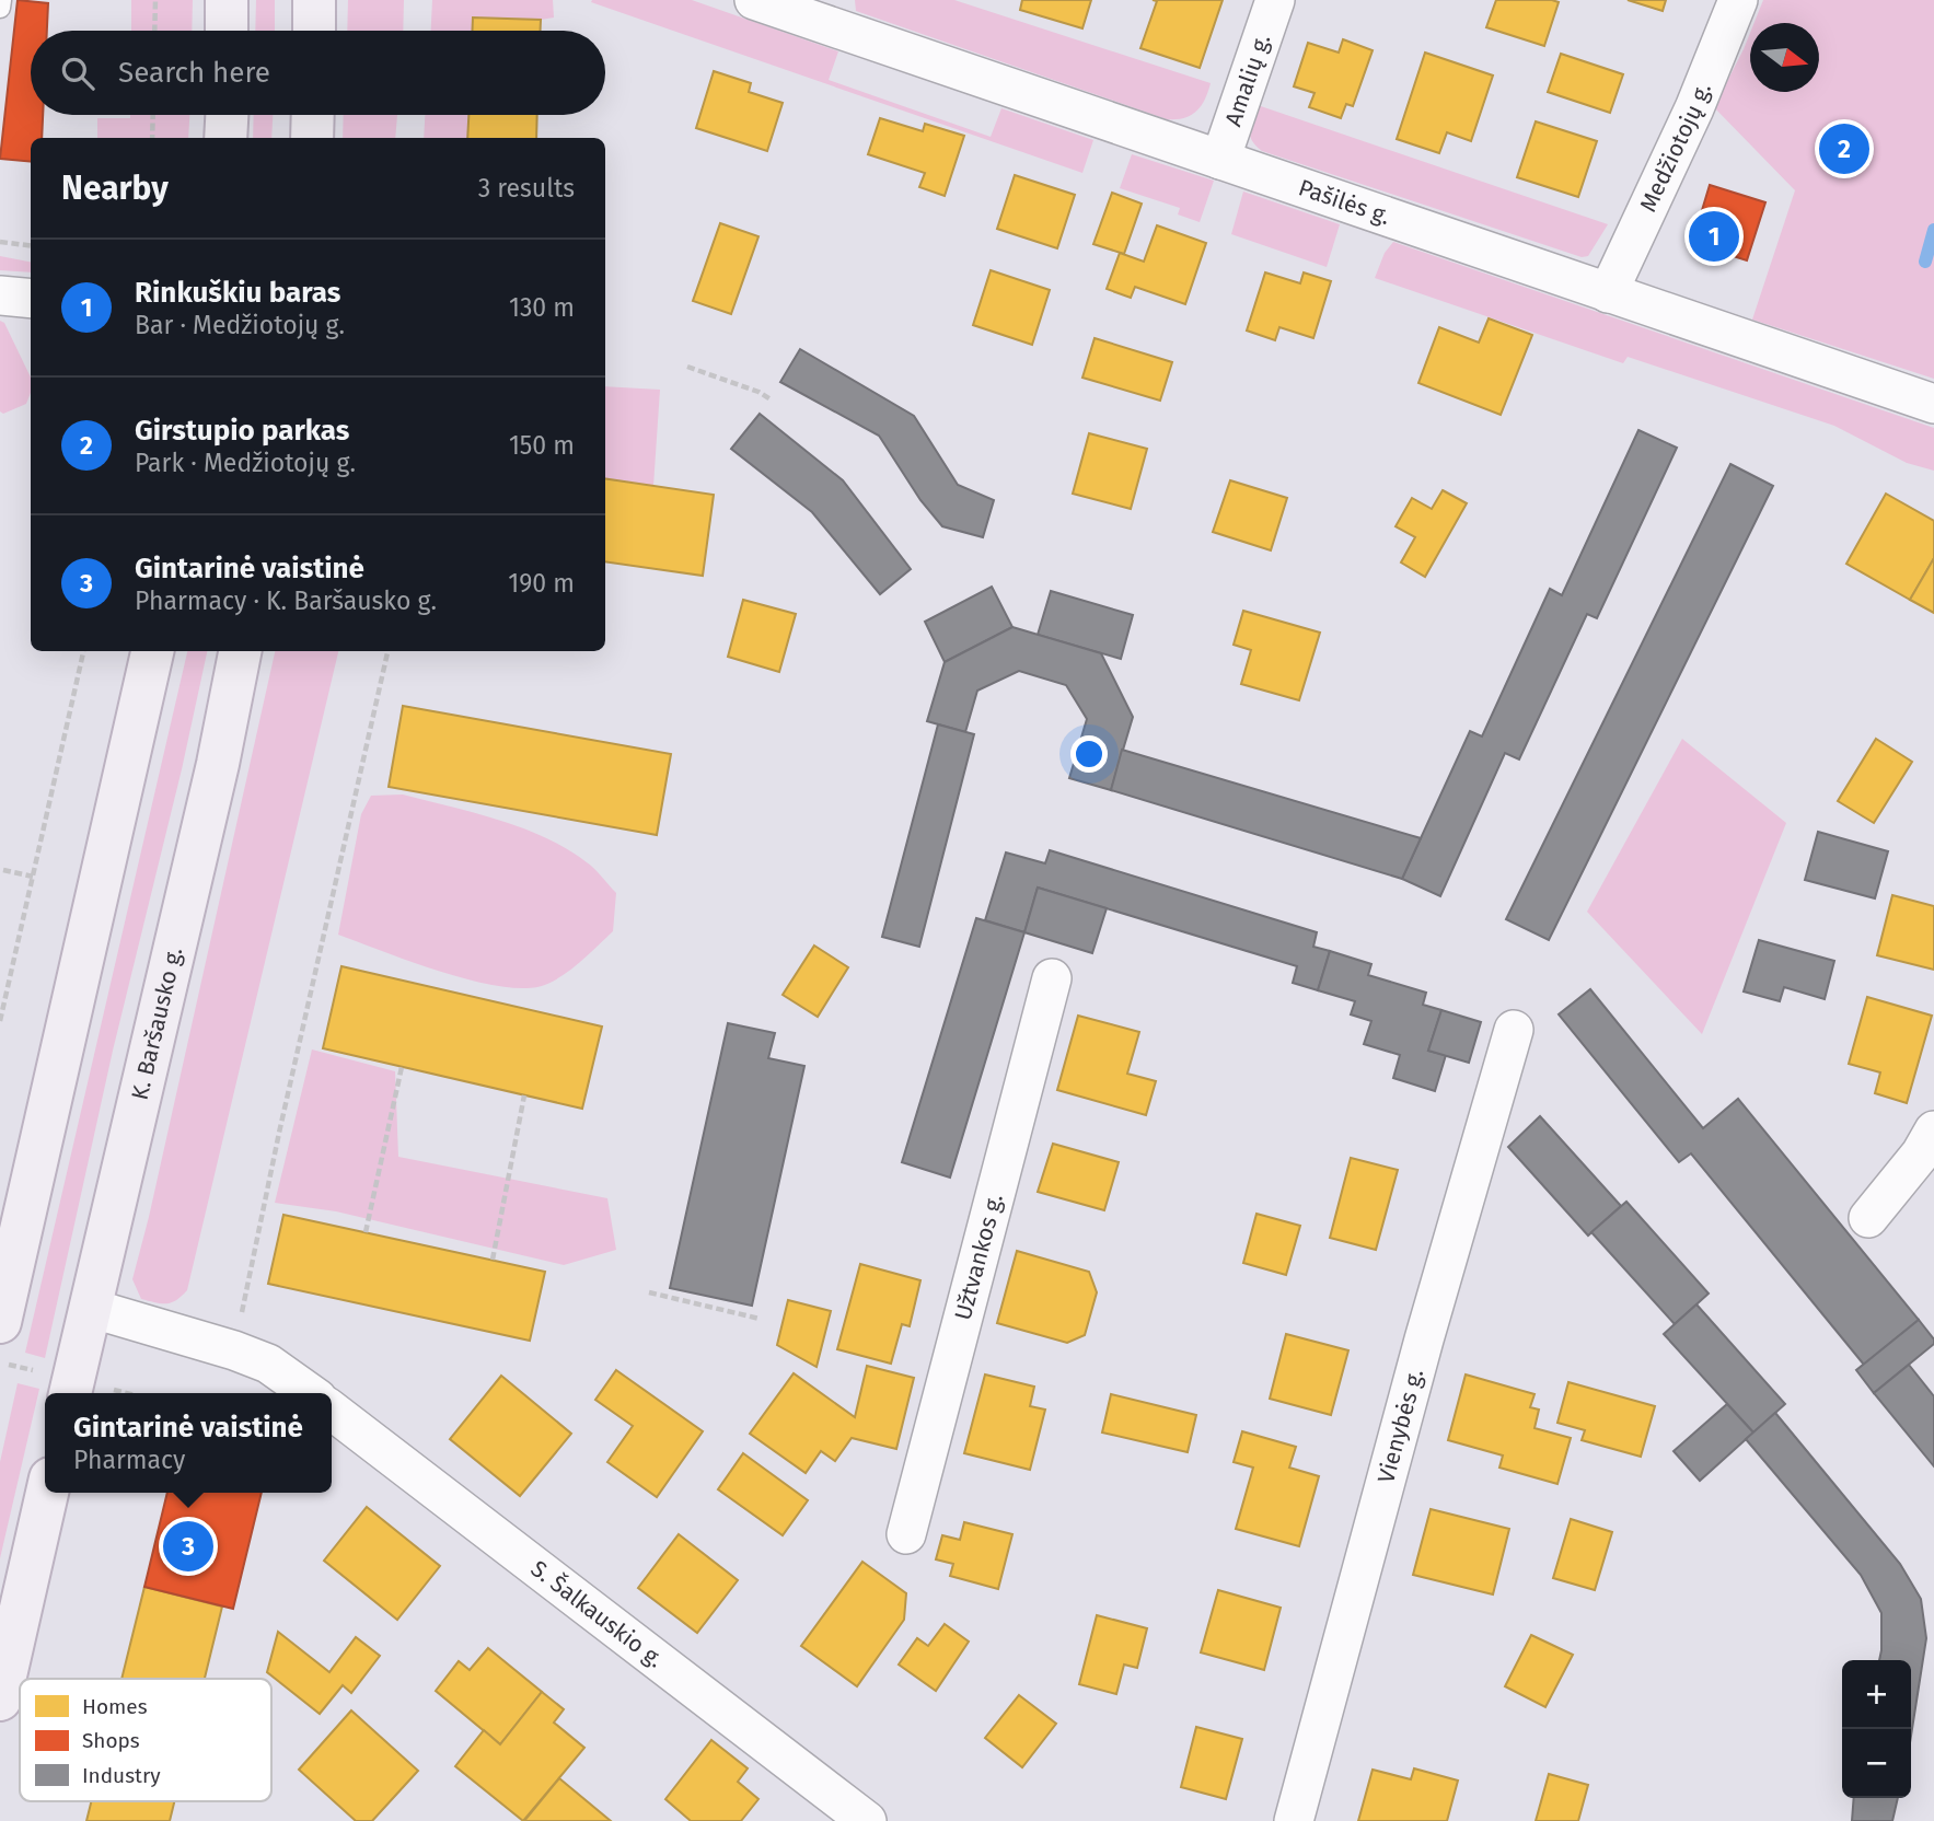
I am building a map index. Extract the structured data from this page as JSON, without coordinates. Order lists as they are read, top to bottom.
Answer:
{
  "streets": {
    "main road": ["K. Baršausko g."],
    "street": [
      "Amalių g.",
      "Medžiotojų g.",
      "Pašilės g.",
      "Užtvankos g.",
      "Vienybės g.",
      "S. Šalkauskio g."
    ]
  },
  "crossings": [
    ["Amalių g.", "Pašilės g."],
    ["Medžiotojų g.", "Pašilės g."]
  ],
  "legend": ["Homes", "Shops", "Industry"],
  "north": "right",
  "page": {
    "search": "Search here",
    "pins": ["2", "1", "3"],
    "heading": ["Nearby", "3 results"],
    "list": [
      {
        "mark": "1",
        "name": "Rinkuškiu baras",
        "note": "Bar · Medžiotojų g.",
        "value": "130 m"
      },
      {
        "mark": "2",
        "name": "Girstupio parkas",
        "note": "Park · Medžiotojų g.",
        "value": "150 m"
      },
      {
        "mark": "3",
        "name": "Gintarinė vaistinė",
        "note": "Pharmacy · K. Baršausko g.",
        "value": "190 m"
      }
    ],
    "popup": ["Gintarinė vaistinė", "Pharmacy"],
    "map_buttons": ["+", "−"]
  }
}
